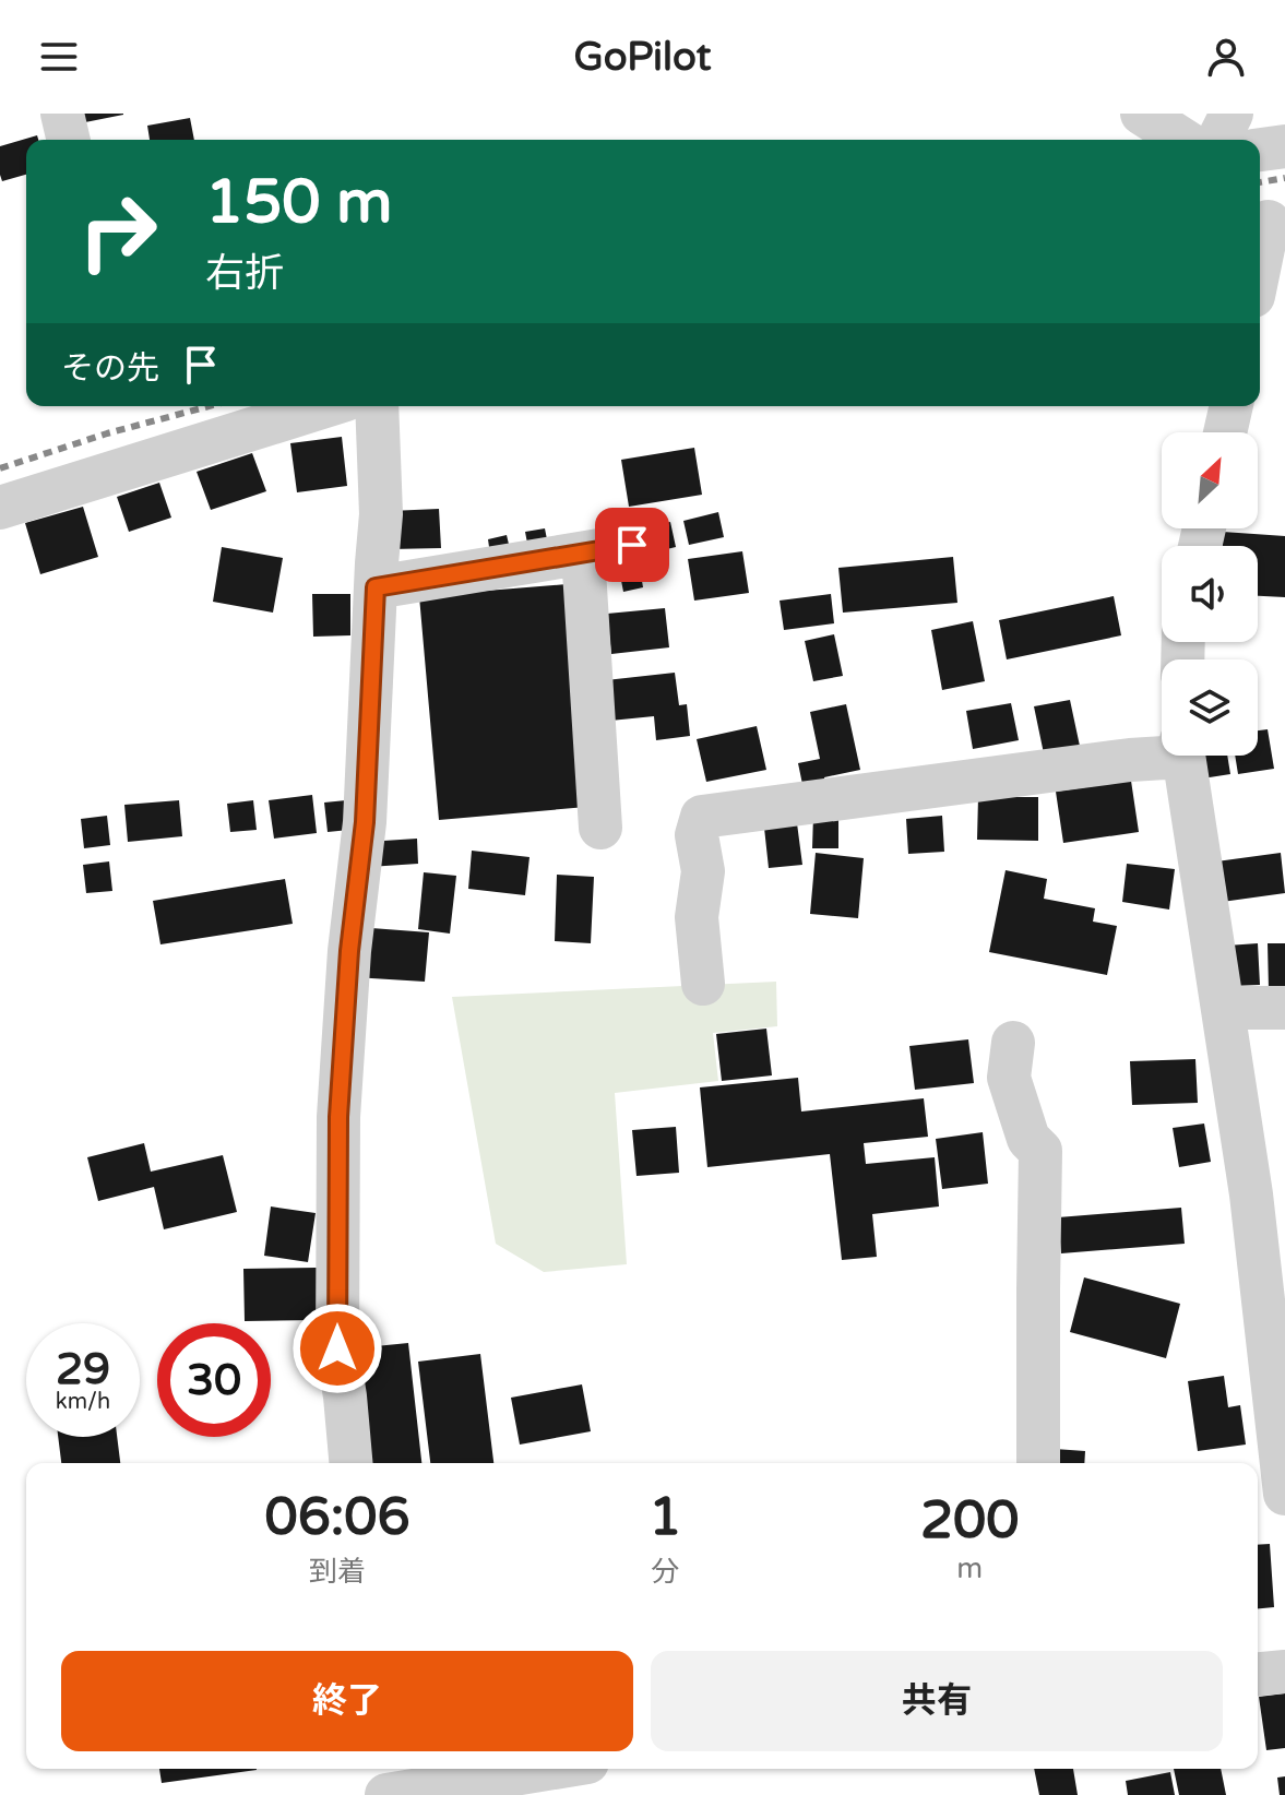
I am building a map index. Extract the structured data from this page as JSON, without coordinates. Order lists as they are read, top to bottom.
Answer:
{
  "north": "top right",
  "page": {
    "header": "GoPilot",
    "turn": ["150 m", "右折"],
    "then": "その先",
    "speed": "29 km/h",
    "limit": "30",
    "eta": [
      "06:06",
      "到着",
      "1",
      "分",
      "200",
      "m"
    ],
    "buttons": ["終了", "共有"]
  }
}
